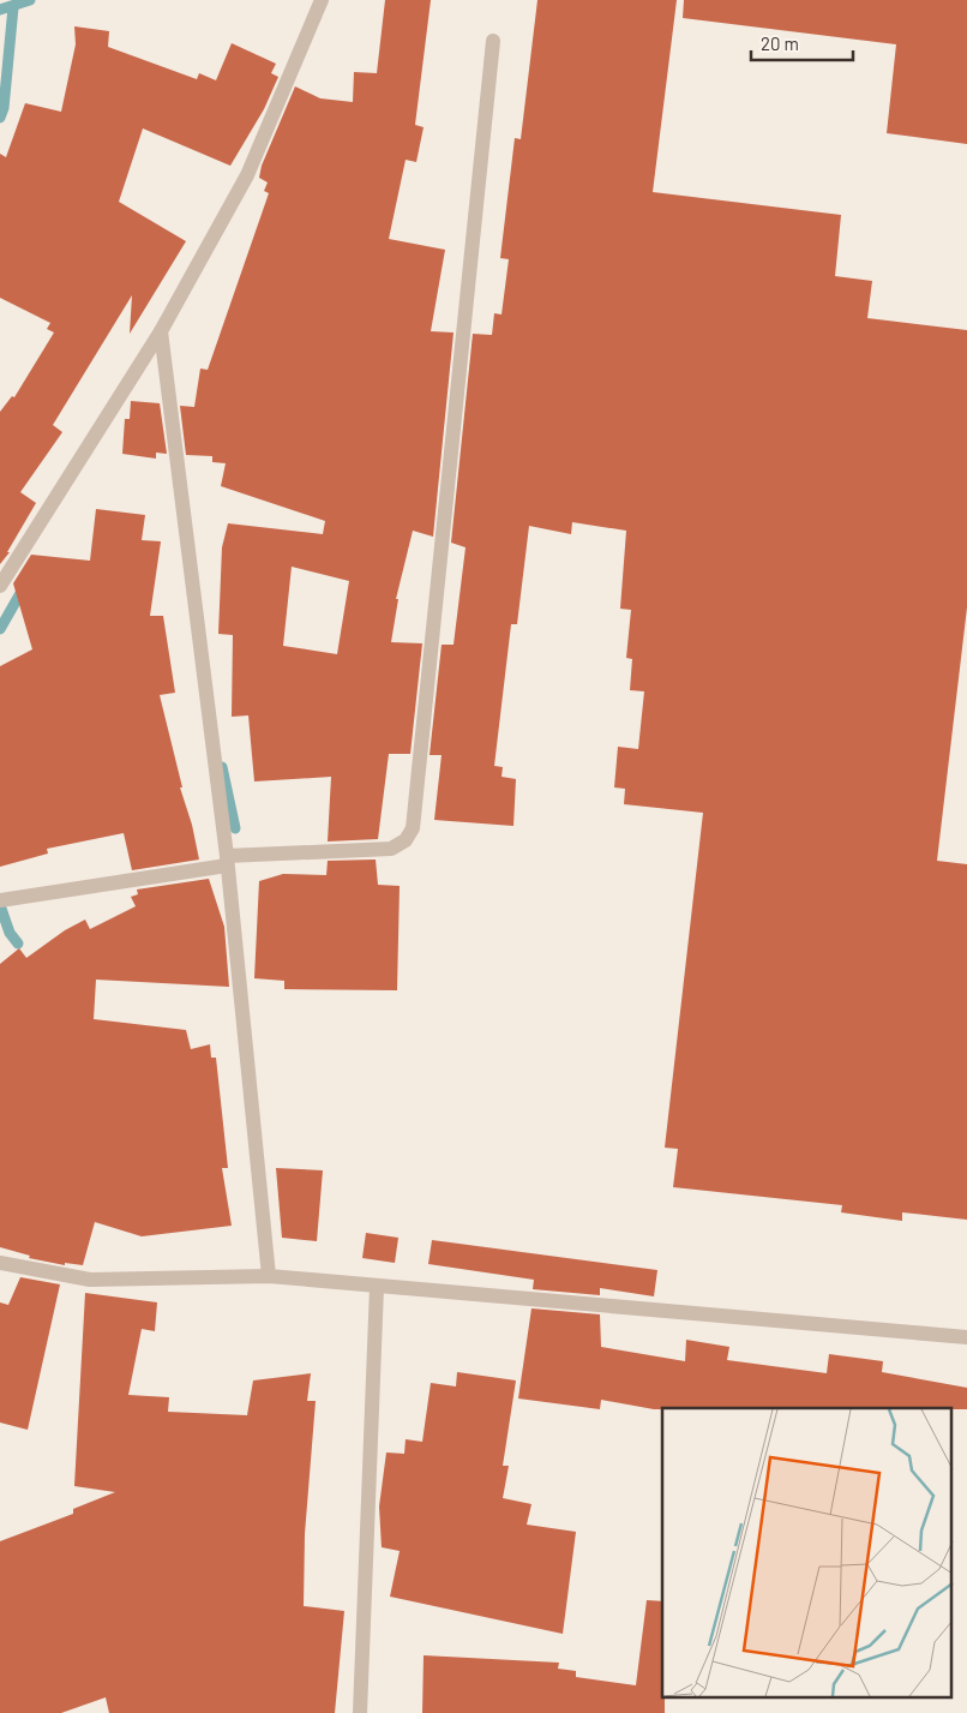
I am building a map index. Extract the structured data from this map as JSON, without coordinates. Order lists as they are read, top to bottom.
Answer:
{
  "scale_bar": "20 m"
}
